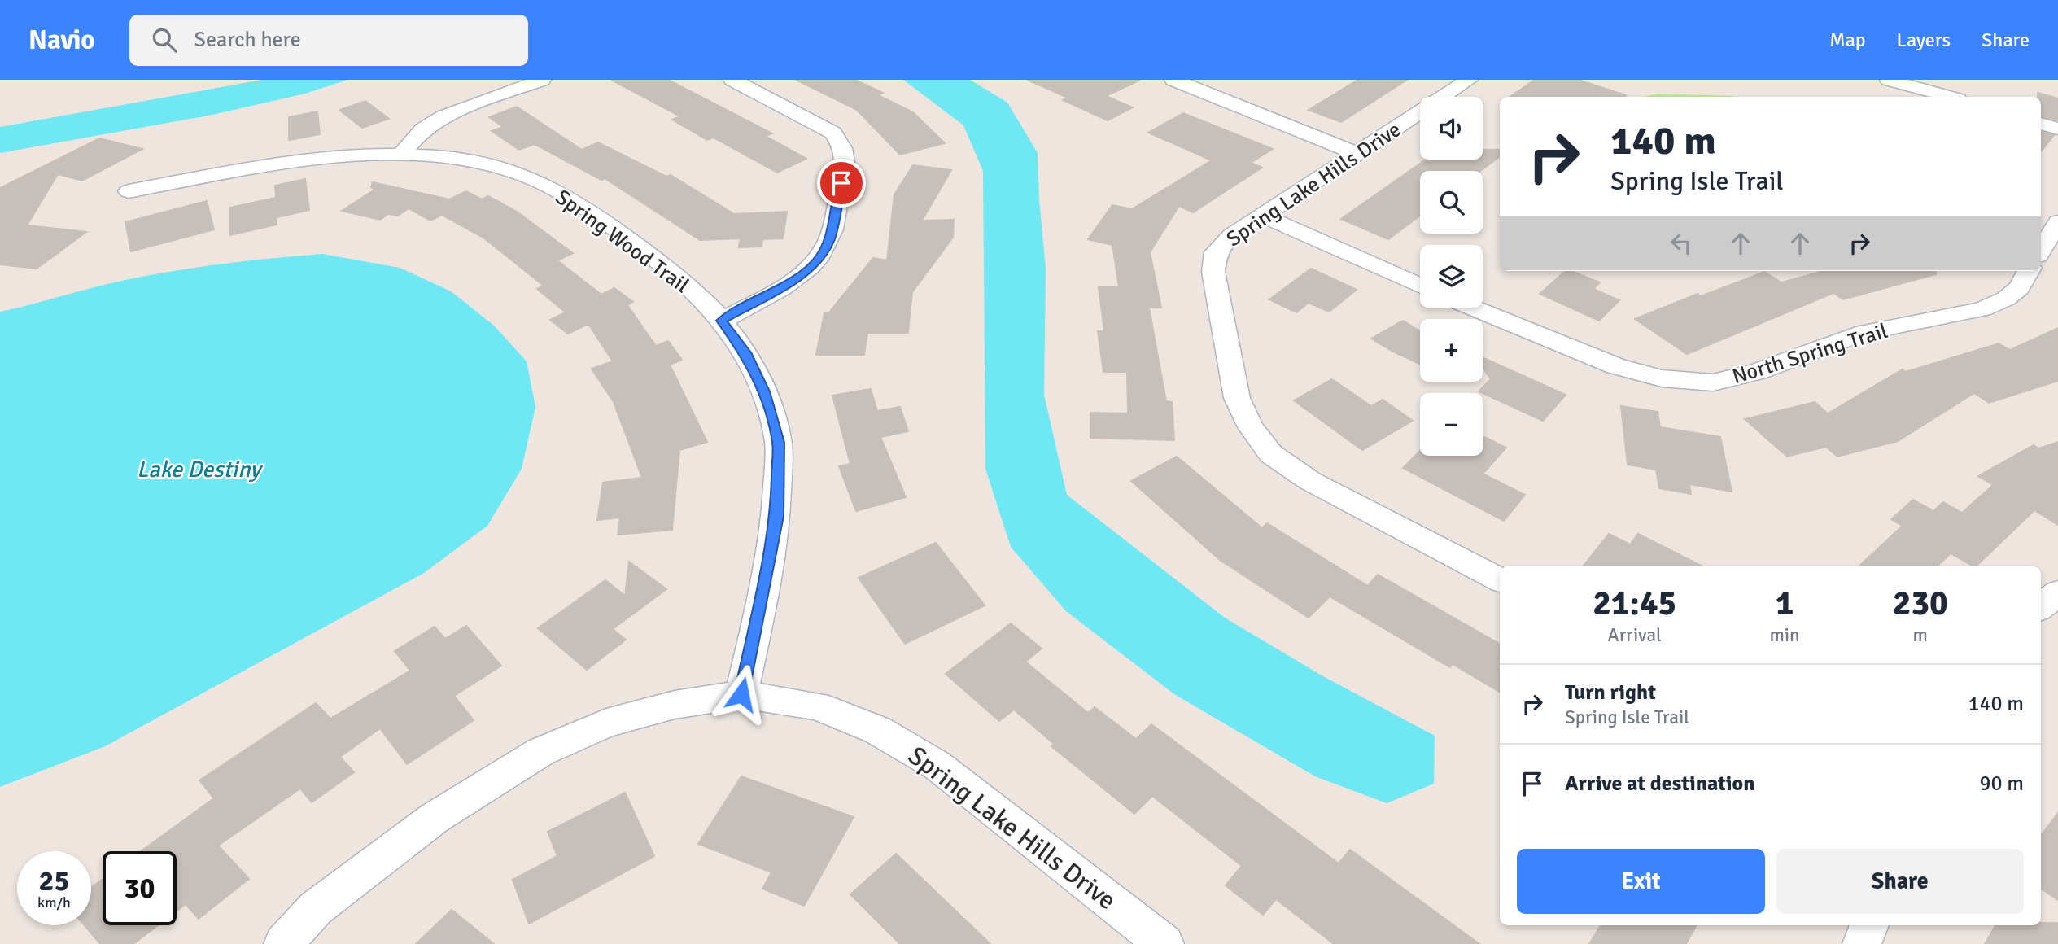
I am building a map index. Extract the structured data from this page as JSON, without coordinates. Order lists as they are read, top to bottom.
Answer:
{
  "streets": {
    "street": ["Spring Lake Hills Drive", "Spring Wood Trail", "North Spring Trail"]
  },
  "crossings": [
    ["Spring Lake Hills Drive", "Spring Wood Trail"]
  ],
  "water": ["Lake Destiny"],
  "page": {
    "header": "Navio",
    "search": "Search here",
    "nav": ["Map", "Layers", "Share"],
    "map_buttons": ["+", "−"],
    "turn": ["140 m", "Spring Isle Trail"],
    "eta": [
      "21:45",
      "Arrival",
      "1",
      "min",
      "230",
      "m"
    ],
    "list": [
      {
        "name": "Turn right",
        "note": "Spring Isle Trail",
        "value": "140 m"
      },
      {
        "name": "Arrive at destination",
        "value": "90 m"
      }
    ],
    "buttons": ["Exit", "Share"],
    "speed": "25 km/h",
    "limit": "30"
  }
}
